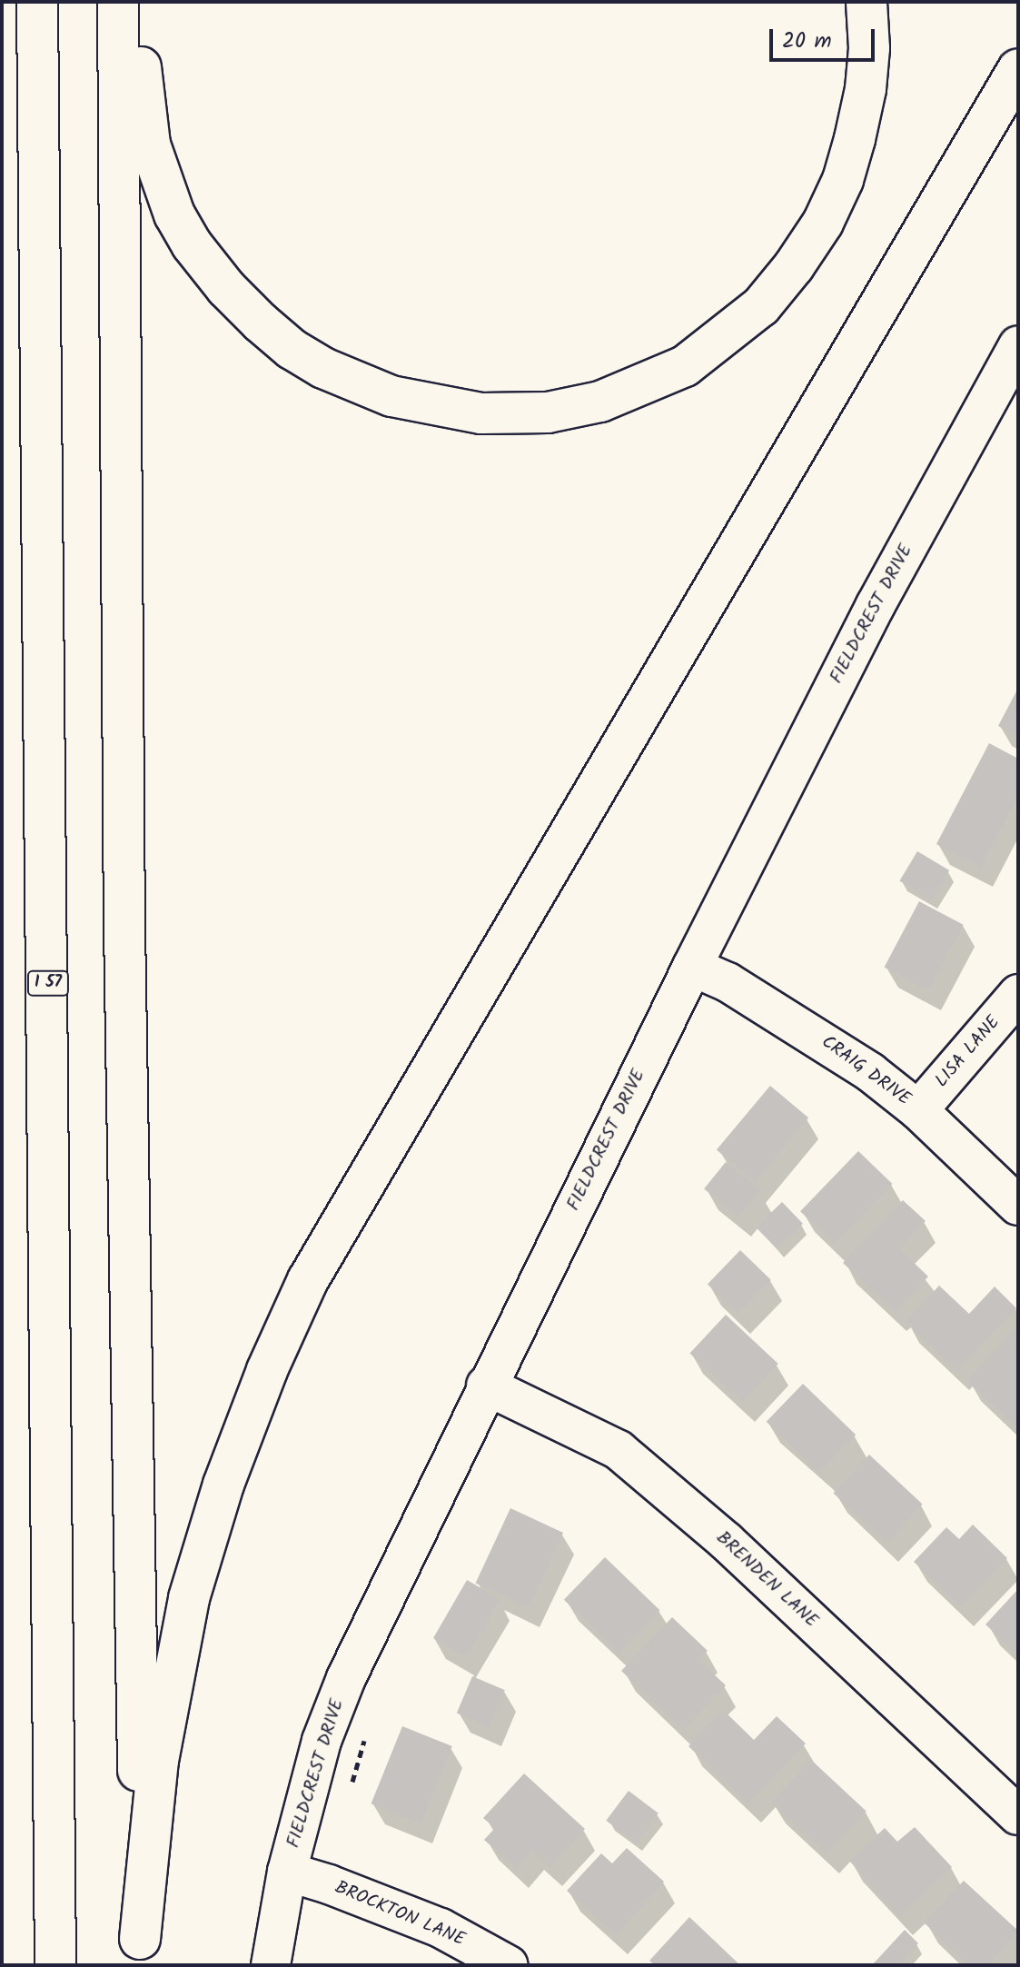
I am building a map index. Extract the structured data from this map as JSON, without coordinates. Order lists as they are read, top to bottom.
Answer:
{
  "streets": {
    "highway": ["I 57"],
    "street": [
      "FIELDCREST DRIVE",
      "LISA LANE",
      "CRAIG DRIVE",
      "BRENDEN LANE",
      "BROCKTON LANE"
    ]
  },
  "crossings": [
    ["FIELDCREST DRIVE", "CRAIG DRIVE"],
    ["FIELDCREST DRIVE", "BRENDEN LANE"],
    ["FIELDCREST DRIVE", "BROCKTON LANE"],
    ["LISA LANE", "CRAIG DRIVE"]
  ],
  "scale_bar": "20 m"
}
